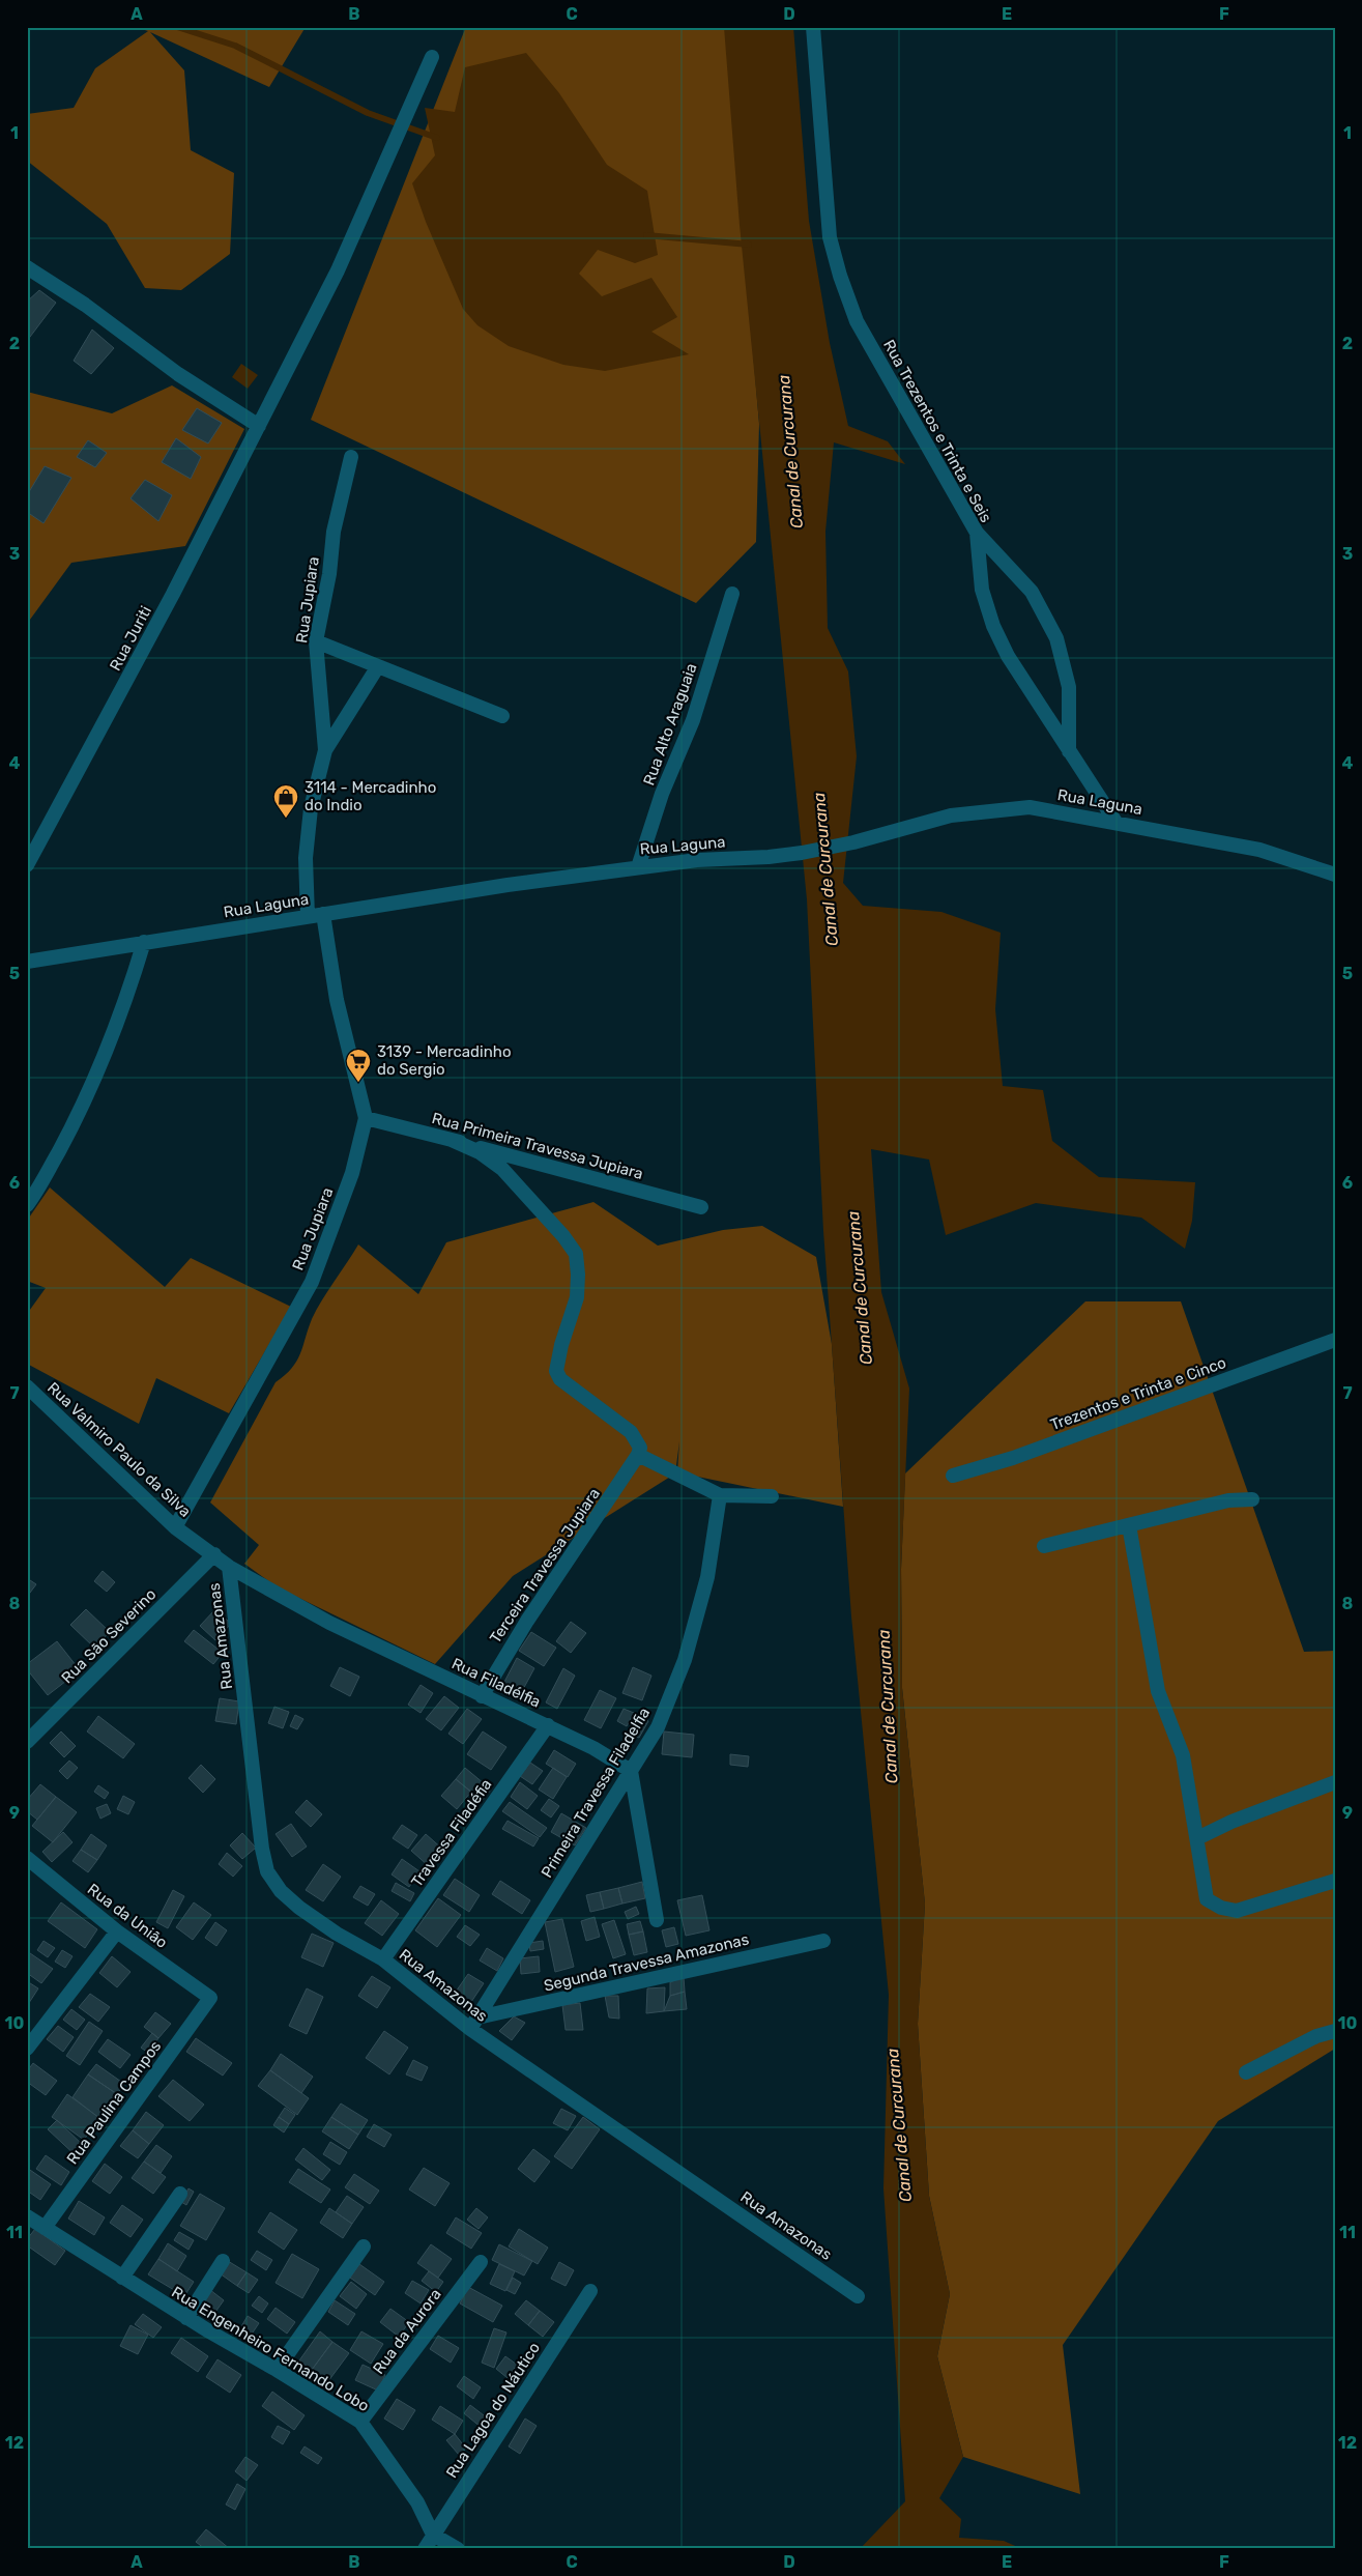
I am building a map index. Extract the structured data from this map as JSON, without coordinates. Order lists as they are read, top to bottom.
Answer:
{
  "streets": {
    "street": [
      "Rua Trezentos e Trinta e Seis",
      "Rua Jupiara",
      "Rua Juriti",
      "Rua Alto Araguaia",
      "Rua Laguna",
      "Rua Primeira Travessa Jupiara",
      "Trezentos e Trinta e Cinco",
      "Rua Valmiro Paulo da Silva",
      "Terceira Travessa Jupiara",
      "Rua São Severino",
      "Rua Amazonas",
      "Rua Filadélfia",
      "Primeira Travessa Filadelfia",
      "Travessa Filadéfia",
      "Rua da União",
      "Segunda Travessa Amazonas",
      "Rua Paulina Campos",
      "Rua da Aurora",
      "Rua Engenheiro Fernando Lobo",
      "Rua Lagoa do Náutico"
    ]
  },
  "crossings": [
    ["Rua Trezentos e Trinta e Seis", "Rua Laguna"],
    ["Rua Jupiara", "Rua Laguna"],
    ["Rua Jupiara", "Rua Primeira Travessa Jupiara"],
    ["Rua Jupiara", "Rua Valmiro Paulo da Silva"],
    ["Rua Alto Araguaia", "Rua Laguna"],
    ["Rua Valmiro Paulo da Silva", "Rua São Severino"],
    ["Rua Valmiro Paulo da Silva", "Rua Filadélfia"],
    ["Terceira Travessa Jupiara", "Rua Filadélfia"],
    ["Rua São Severino", "Rua Filadélfia"],
    ["Rua Amazonas", "Rua Filadélfia"],
    ["Rua Amazonas", "Primeira Travessa Filadelfia"],
    ["Rua Amazonas", "Travessa Filadéfia"],
    ["Rua Amazonas", "Segunda Travessa Amazonas"],
    ["Rua Filadélfia", "Primeira Travessa Filadelfia"],
    ["Rua Filadélfia", "Travessa Filadéfia"],
    ["Primeira Travessa Filadelfia", "Segunda Travessa Amazonas"],
    ["Rua da União", "Rua Paulina Campos"],
    ["Rua Paulina Campos", "Rua Engenheiro Fernando Lobo"],
    ["Rua da Aurora", "Rua Engenheiro Fernando Lobo"],
    ["Rua Engenheiro Fernando Lobo", "Rua Lagoa do Náutico"]
  ],
  "water": ["Canal de Curcurana"],
  "places": {
    "shop": ["3114 - Mercadinho do Indio"],
    "supermarket": ["3139 - Mercadinho do Sergio"]
  },
  "grid": {
    "columns": [
      "A",
      "B",
      "C",
      "D",
      "E",
      "F"
    ],
    "rows": [
      "1",
      "2",
      "3",
      "4",
      "5",
      "6",
      "7",
      "8",
      "9",
      "10",
      "11",
      "12"
    ]
  }
}
